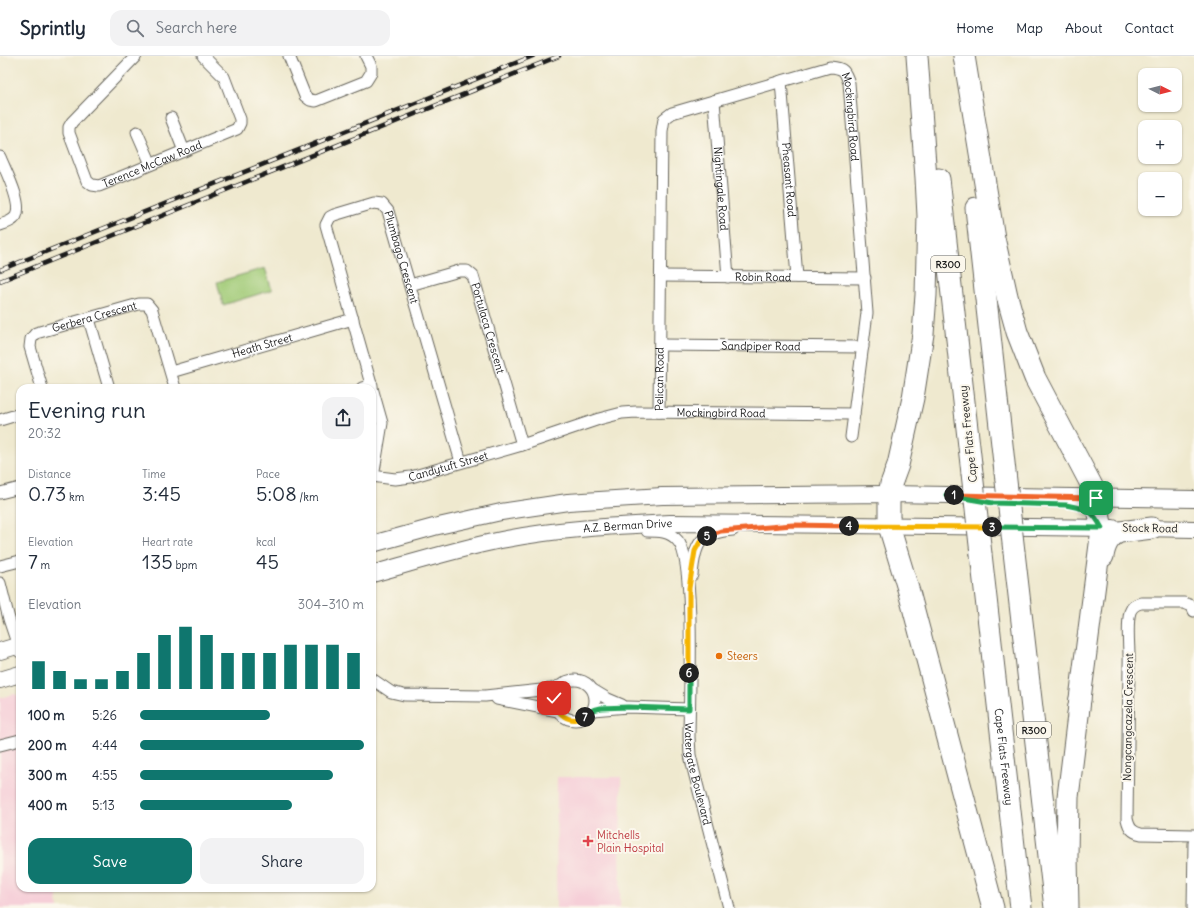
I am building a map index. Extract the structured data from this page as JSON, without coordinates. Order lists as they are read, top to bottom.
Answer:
{
  "streets": {
    "highway": ["R300", "Cape Flats Freeway"],
    "main road": ["A.Z. Berman Drive", "Stock Road"],
    "street": [
      "Mockingbird Road",
      "Terence McCaw Road",
      "Pheasant Road",
      "Nightingale Road",
      "Plumbago Crescent",
      "Robin Road",
      "Gerbera Crescent",
      "Portulaca Crescent",
      "Heath Street",
      "Sandpiper Road",
      "Pelican Road",
      "Candytuft Street",
      "Nongcangcazela Crescent",
      "Watergate Boulevard"
    ]
  },
  "crossings": [
    ["Mockingbird Road", "Pheasant Road"],
    ["Mockingbird Road", "Nightingale Road"],
    ["Mockingbird Road", "Robin Road"],
    ["Mockingbird Road", "Sandpiper Road"],
    ["Mockingbird Road", "Pelican Road"],
    ["Pheasant Road", "Robin Road"],
    ["Nightingale Road", "Robin Road"],
    ["Plumbago Crescent", "Portulaca Crescent"],
    ["Plumbago Crescent", "Heath Street"],
    ["Plumbago Crescent", "Candytuft Street"],
    ["Robin Road", "Pelican Road"],
    ["Gerbera Crescent", "Heath Street"],
    ["Portulaca Crescent", "Pelican Road"],
    ["Portulaca Crescent", "Candytuft Street"],
    ["Sandpiper Road", "Pelican Road"],
    ["Pelican Road", "Candytuft Street"],
    ["A.Z. Berman Drive", "Stock Road"],
    ["A.Z. Berman Drive", "Watergate Boulevard"]
  ],
  "places": {
    "other": ["Steers"],
    "health": ["Mitchells Plain Hospital"]
  },
  "north": "right",
  "page": {
    "header": "Sprintly",
    "search": "Search here",
    "nav": [
      "Home",
      "Map",
      "About",
      "Contact"
    ],
    "map_buttons": ["+", "−"],
    "heading": ["Evening run", "20:32"],
    "stats": [
      ["Distance", "0.73 km"],
      ["Time", "3:45"],
      ["Pace", "5:08 /km"],
      ["Elevation", "7 m"],
      ["Heart rate", "135 bpm"],
      ["kcal", "45"]
    ],
    "pins": [
      "1",
      "4",
      "3",
      "5",
      "6",
      "7"
    ],
    "chart": ["Elevation", "304–310 m"],
    "list": [
      {
        "name": "100 m",
        "note": "5:26"
      },
      {
        "name": "200 m",
        "note": "4:44"
      },
      {
        "name": "300 m",
        "note": "4:55"
      },
      {
        "name": "400 m",
        "note": "5:13"
      }
    ],
    "buttons": ["Save", "Share"]
  }
}
